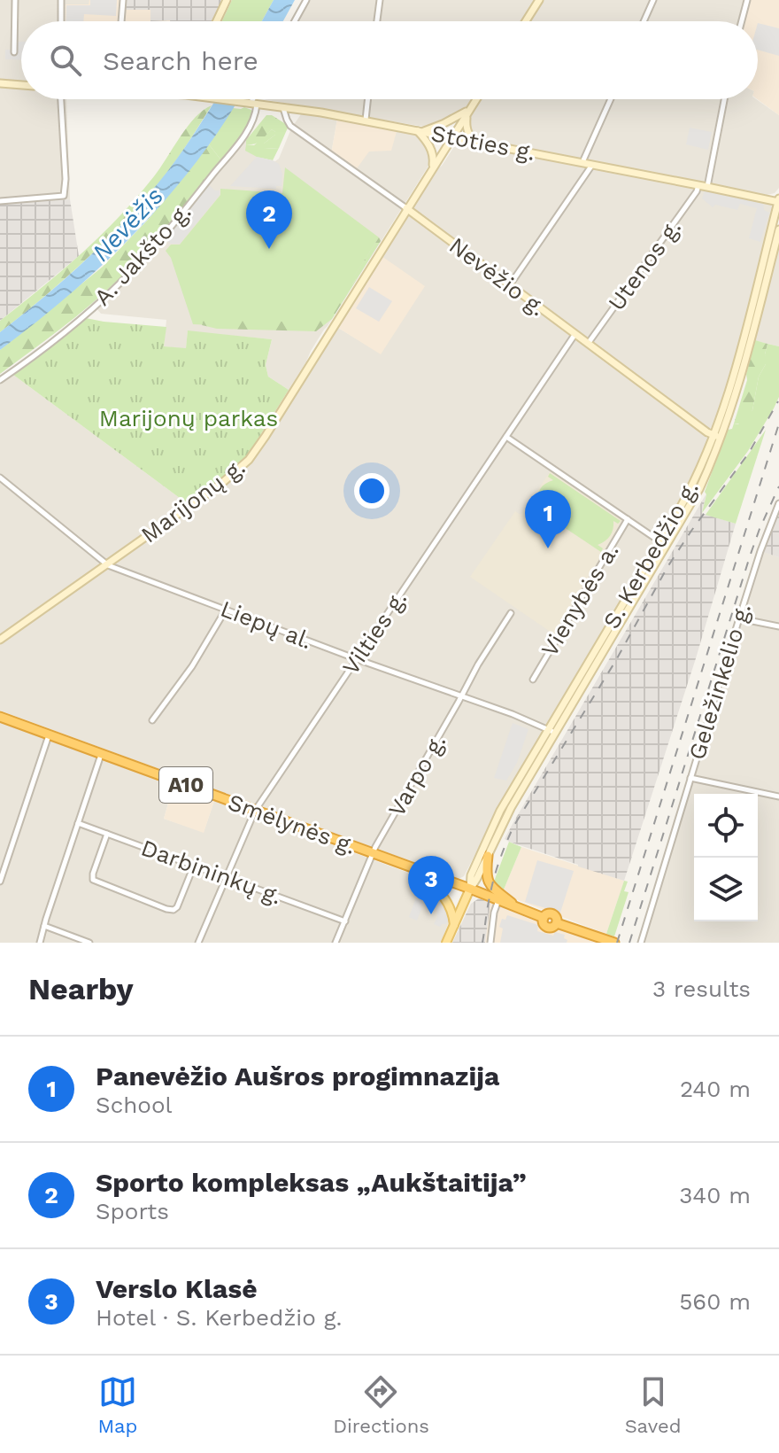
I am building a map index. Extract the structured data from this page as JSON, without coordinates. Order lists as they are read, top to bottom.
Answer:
{
  "streets": {
    "highway": ["A10", "Smėlynės g."],
    "main road": [
      "Stoties g.",
      "Nevėžio g.",
      "Marijonų g.",
      "S. Kerbedžio g."
    ],
    "street": [
      "A. Jakšto g.",
      "Utenos g.",
      "Vienybės a.",
      "Liepų al.",
      "Vilties g.",
      "Geležinkelio g.",
      "Varpo g.",
      "Darbininkų g."
    ]
  },
  "crossings": [
    ["Stoties g.", "A. Jakšto g."],
    ["Stoties g.", "Utenos g."],
    ["Stoties g.", "Nevėžio g."],
    ["Stoties g.", "Marijonų g."],
    ["Stoties g.", "S. Kerbedžio g."],
    ["Utenos g.", "Nevėžio g."],
    ["Nevėžio g.", "Marijonų g."],
    ["Nevėžio g.", "S. Kerbedžio g."],
    ["Nevėžio g.", "Vilties g."],
    ["Marijonų g.", "Liepų al."],
    ["S. Kerbedžio g.", "Liepų al."],
    ["S. Kerbedžio g.", "Smėlynės g."],
    ["Vienybės a.", "Vilties g."],
    ["Liepų al.", "Vilties g."],
    ["Liepų al.", "Varpo g."],
    ["Vilties g.", "Smėlynės g."],
    ["Vilties g.", "Darbininkų g."],
    ["Varpo g.", "Smėlynės g."],
    ["Varpo g.", "Darbininkų g."]
  ],
  "water": ["Nevėžis"],
  "parks": ["Marijonų parkas"],
  "page": {
    "search": "Search here",
    "pins": ["2", "1", "3"],
    "heading": ["Nearby", "3 results"],
    "list": [
      {
        "mark": "1",
        "name": "Panevėžio Aušros progimnazija",
        "note": "School",
        "value": "240 m"
      },
      {
        "mark": "2",
        "name": "Sporto kompleksas „Aukštaitija”",
        "note": "Sports",
        "value": "340 m"
      },
      {
        "mark": "3",
        "name": "Verslo Klasė",
        "note": "Hotel · S. Kerbedžio g.",
        "value": "560 m"
      }
    ],
    "nav": ["Map", "Directions", "Saved"]
  }
}
